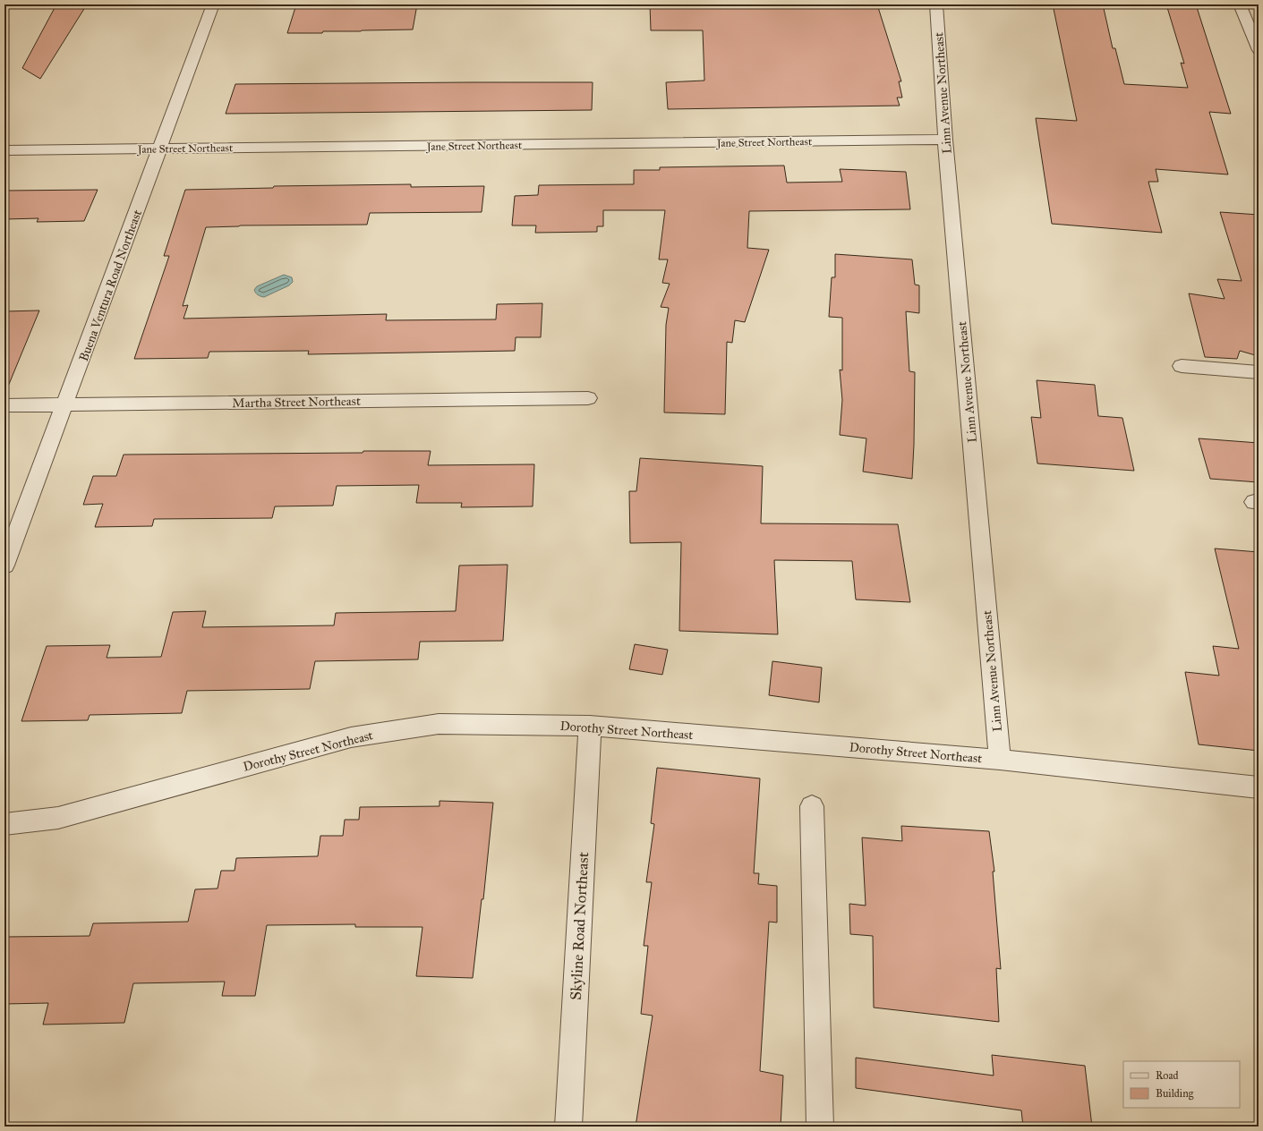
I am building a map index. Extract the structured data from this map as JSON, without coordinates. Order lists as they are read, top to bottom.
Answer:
{
  "streets": {
    "street": [
      "Linn Avenue Northeast",
      "Jane Street Northeast",
      "Buena Ventura Road Northeast",
      "Martha Street Northeast",
      "Dorothy Street Northeast",
      "Skyline Road Northeast"
    ]
  },
  "crossings": [
    ["Linn Avenue Northeast", "Jane Street Northeast"],
    ["Linn Avenue Northeast", "Dorothy Street Northeast"],
    ["Jane Street Northeast", "Buena Ventura Road Northeast"],
    ["Buena Ventura Road Northeast", "Martha Street Northeast"],
    ["Dorothy Street Northeast", "Skyline Road Northeast"]
  ],
  "legend": ["Road", "Building"]
}
